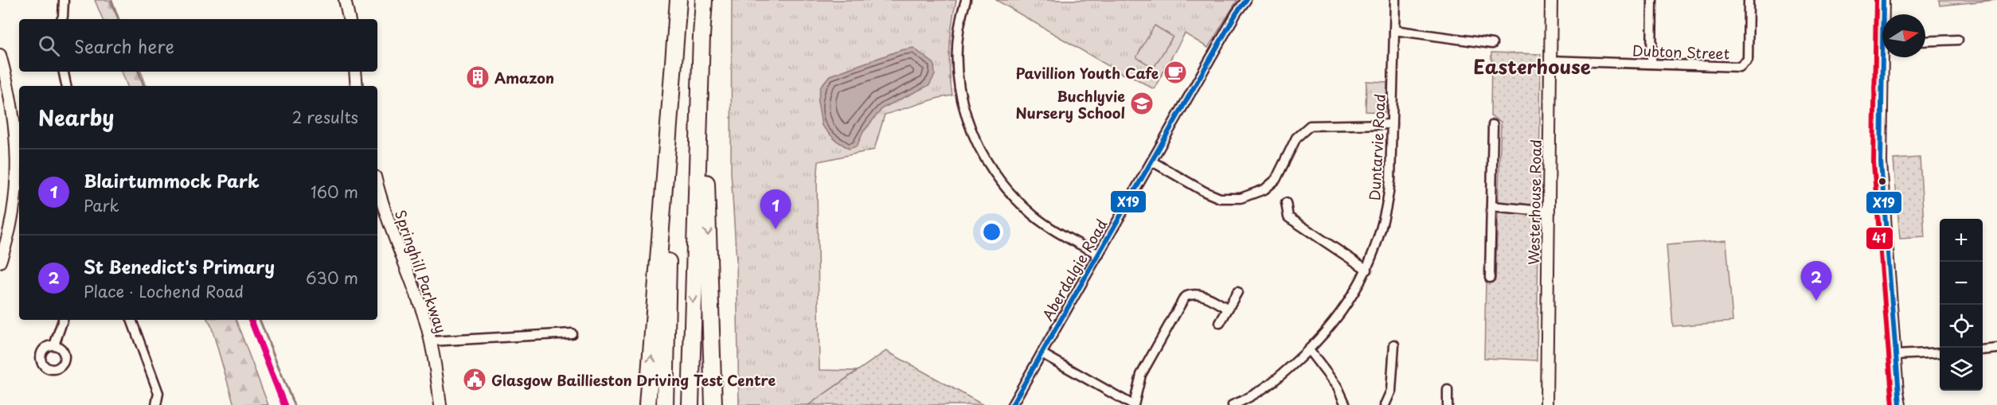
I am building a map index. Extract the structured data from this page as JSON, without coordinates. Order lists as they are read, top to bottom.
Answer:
{
  "streets": {
    "street": [
      "Dubton Street",
      "Duntarvie Road",
      "Westerhouse Road",
      "Aberdalgie Road",
      "Springhill Parkway"
    ]
  },
  "crossings": [
    ["Dubton Street", "Westerhouse Road"]
  ],
  "districts": ["Easterhouse"],
  "places": {
    "cafe": ["Pavillion Youth Cafe"],
    "building": ["Amazon"],
    "school or university": ["Buchlyvie Nursery School"],
    "public building": ["Glasgow Baillieston Driving Test Centre"]
  },
  "lines": ["transit line X19", "transit line 41"],
  "north": "right",
  "page": {
    "search": "Search here",
    "heading": ["Nearby", "2 results"],
    "list": [
      {
        "mark": "1",
        "name": "Blairtummock Park",
        "note": "Park",
        "value": "160 m"
      },
      {
        "mark": "2",
        "name": "St Benedict's Primary",
        "note": "Place · Lochend Road",
        "value": "630 m"
      }
    ],
    "pins": ["1", "2"],
    "map_buttons": ["+", "−"]
  }
}
